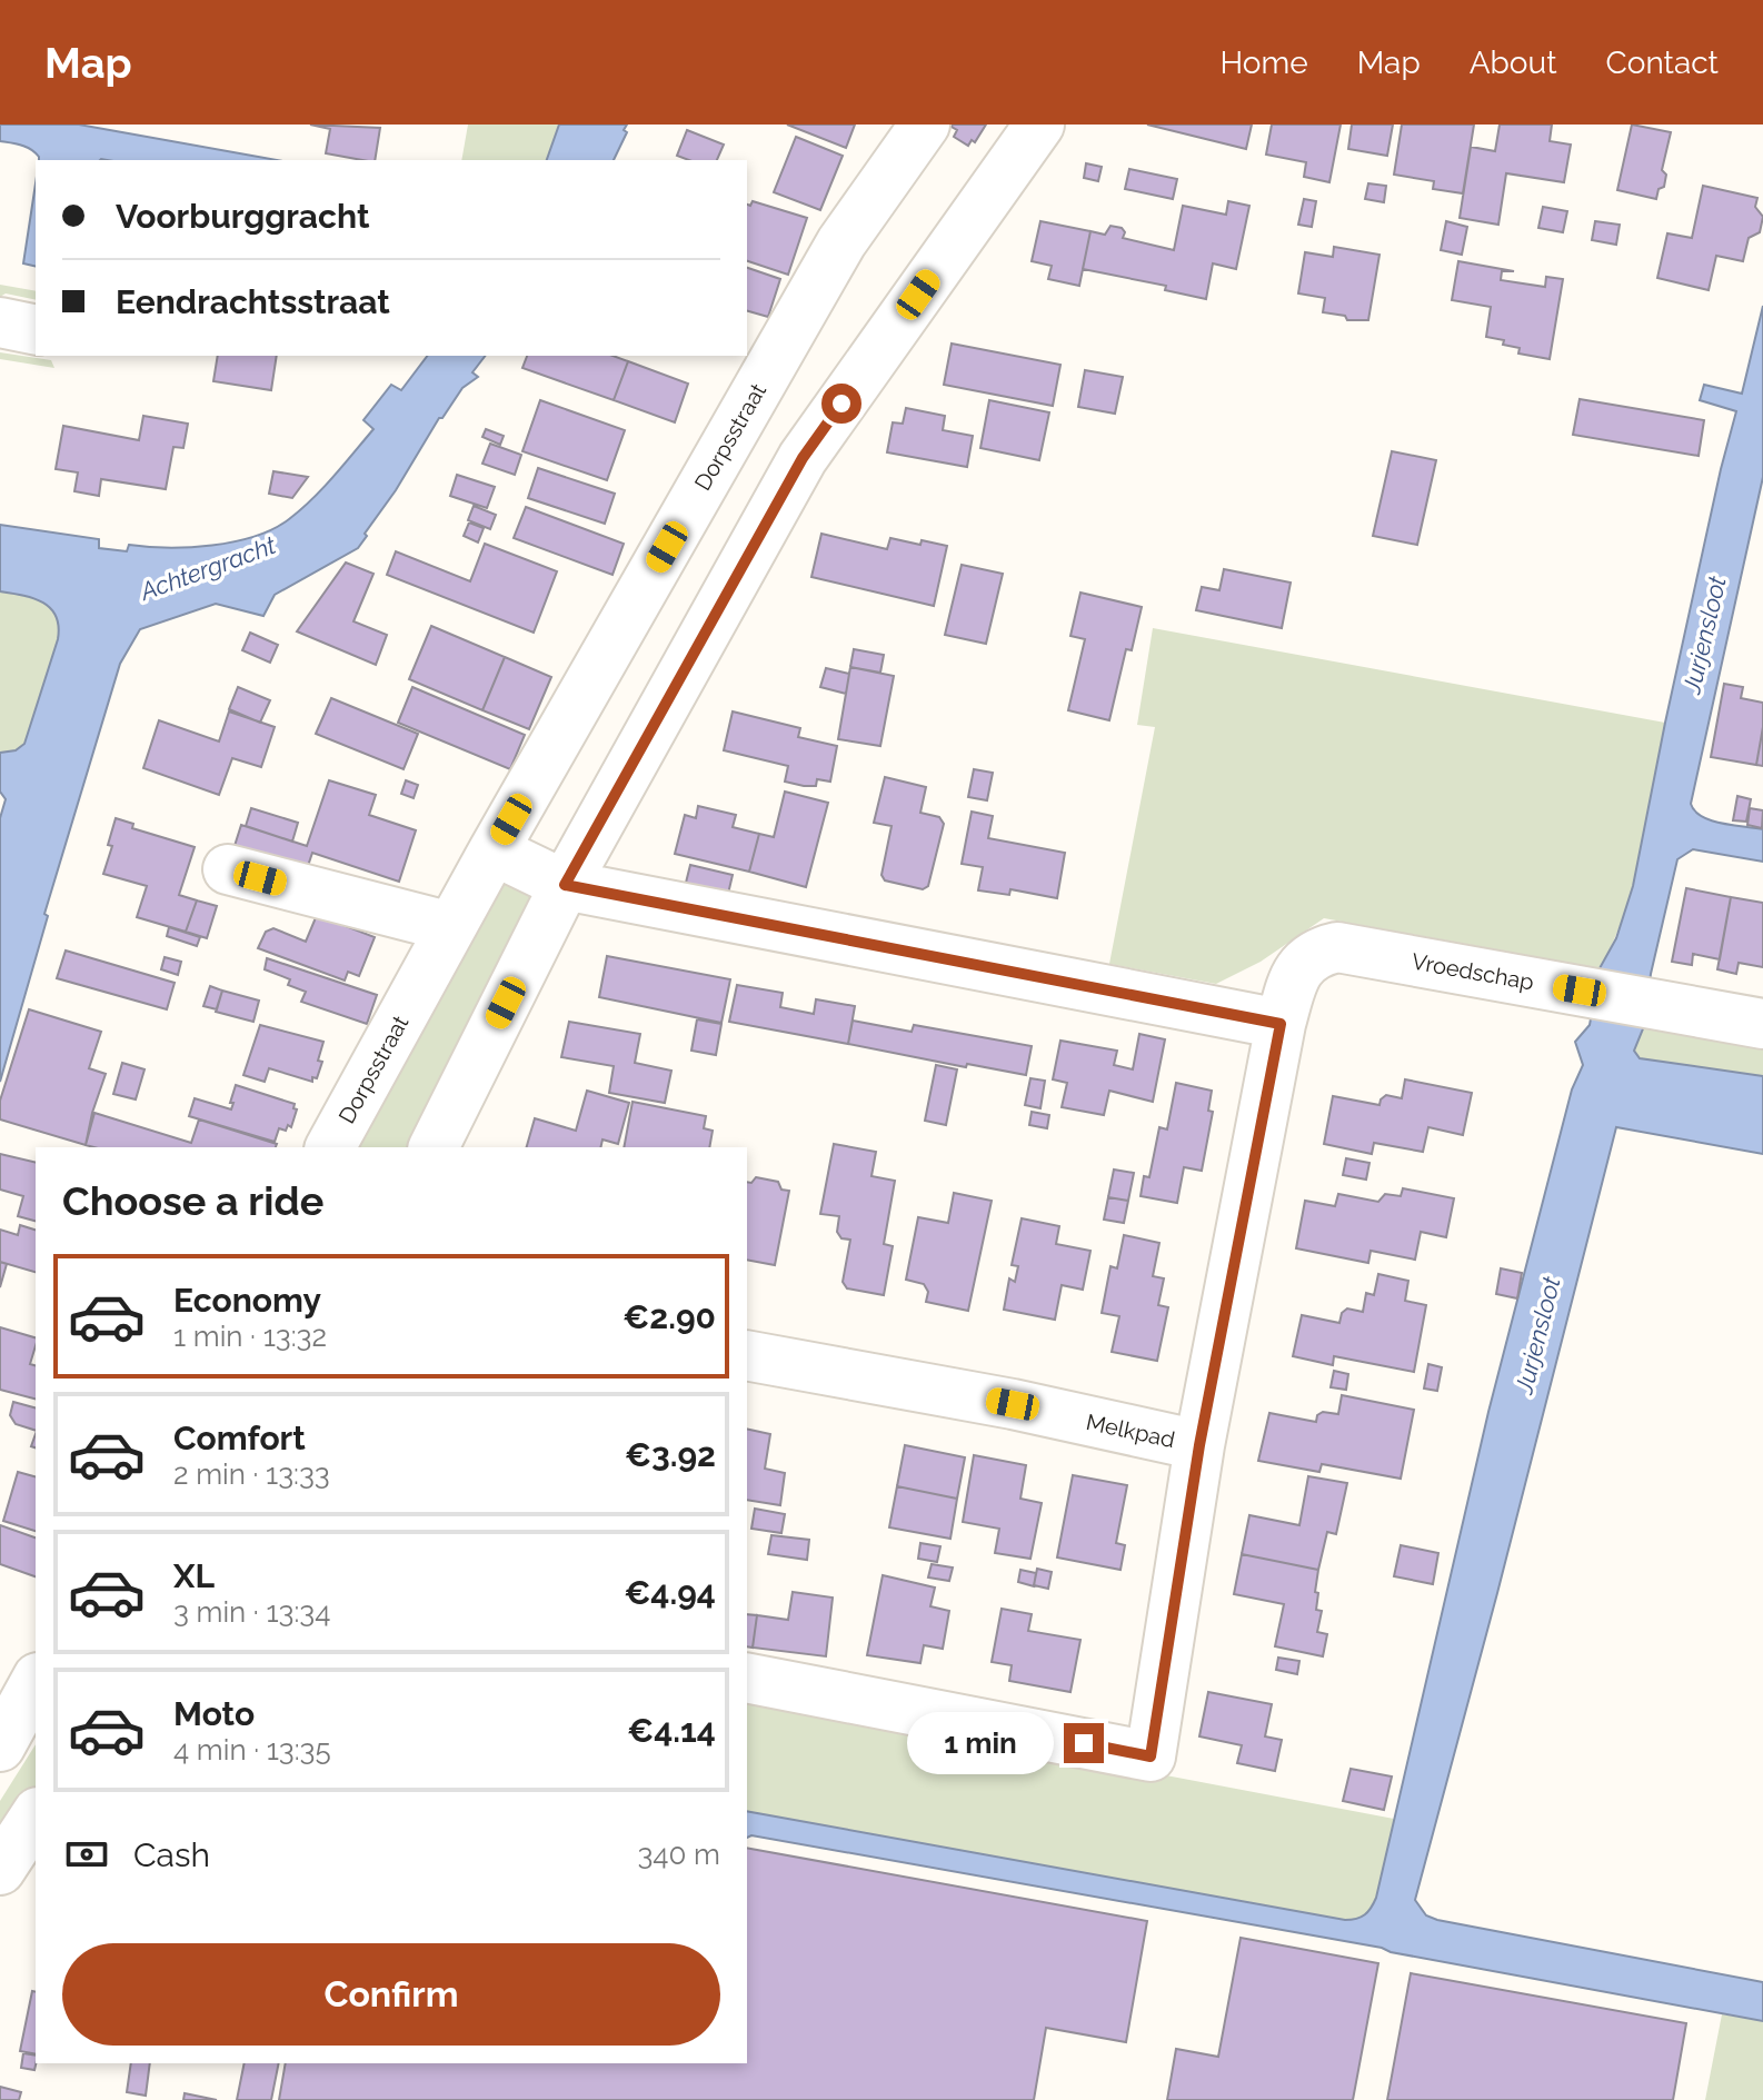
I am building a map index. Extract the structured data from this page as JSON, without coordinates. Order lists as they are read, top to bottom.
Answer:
{
  "streets": {
    "street": ["Dorpsstraat", "Vroedschap", "Melkpad"]
  },
  "crossings": [
    ["Vroedschap", "Melkpad"]
  ],
  "water": ["Achtergracht", "Jurjensloot"],
  "page": {
    "header": "Map",
    "nav": [
      "Home",
      "Map",
      "About",
      "Contact"
    ],
    "banner": ["Voorburggracht", "Eendrachtsstraat"],
    "heading": "Choose a ride",
    "list": [
      {
        "name": "Economy",
        "note": "1 min · 13:32",
        "value": "€2.90"
      },
      {
        "name": "Comfort",
        "note": "2 min · 13:33",
        "value": "€3.92"
      },
      {
        "name": "XL",
        "note": "3 min · 13:34",
        "value": "€4.94"
      },
      {
        "name": "Moto",
        "note": "4 min · 13:35",
        "value": "€4.14"
      }
    ],
    "bubble": "1 min",
    "pay": ["Cash", "340 m"],
    "buttons": "Confirm"
  }
}
